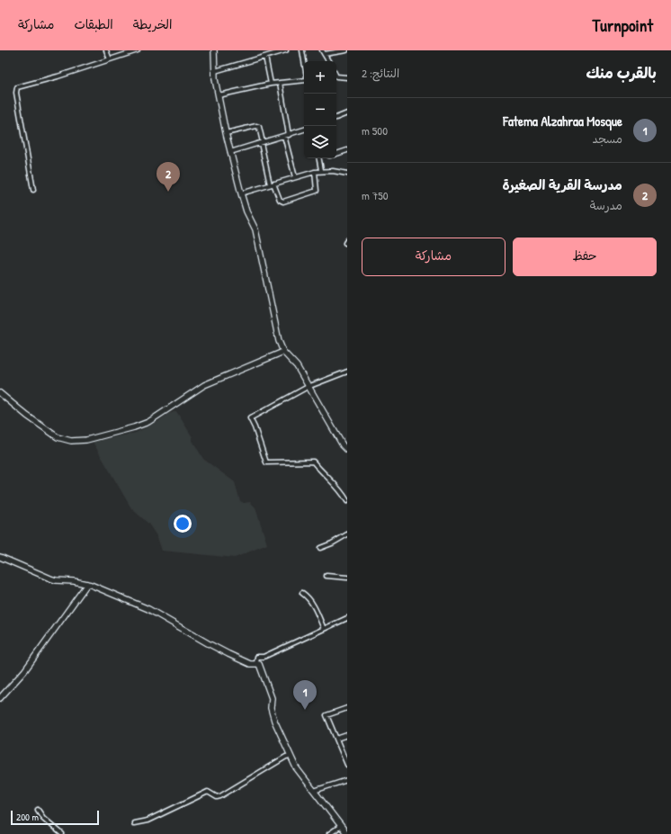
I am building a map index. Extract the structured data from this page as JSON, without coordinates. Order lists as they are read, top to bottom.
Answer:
{
  "scale_bar": "200 m",
  "page": {
    "header": "Turnpoint",
    "nav": ["الخريطة", "الطبقات", "مشاركة"],
    "heading": ["بالقرب منك", "النتائج: 2"],
    "map_buttons": ["+", "−"],
    "list": [
      {
        "mark": "1",
        "name": "Fatema Alzahraa Mosque",
        "note": "مسجد",
        "value": "500 m"
      },
      {
        "mark": "2",
        "name": "مدرسة القرية الصغيرة",
        "note": "مدرسة",
        "value": "750 m"
      }
    ],
    "pins": ["2", "1"],
    "buttons": ["حفظ", "مشاركة"],
    "scale": "200 m"
  }
}
